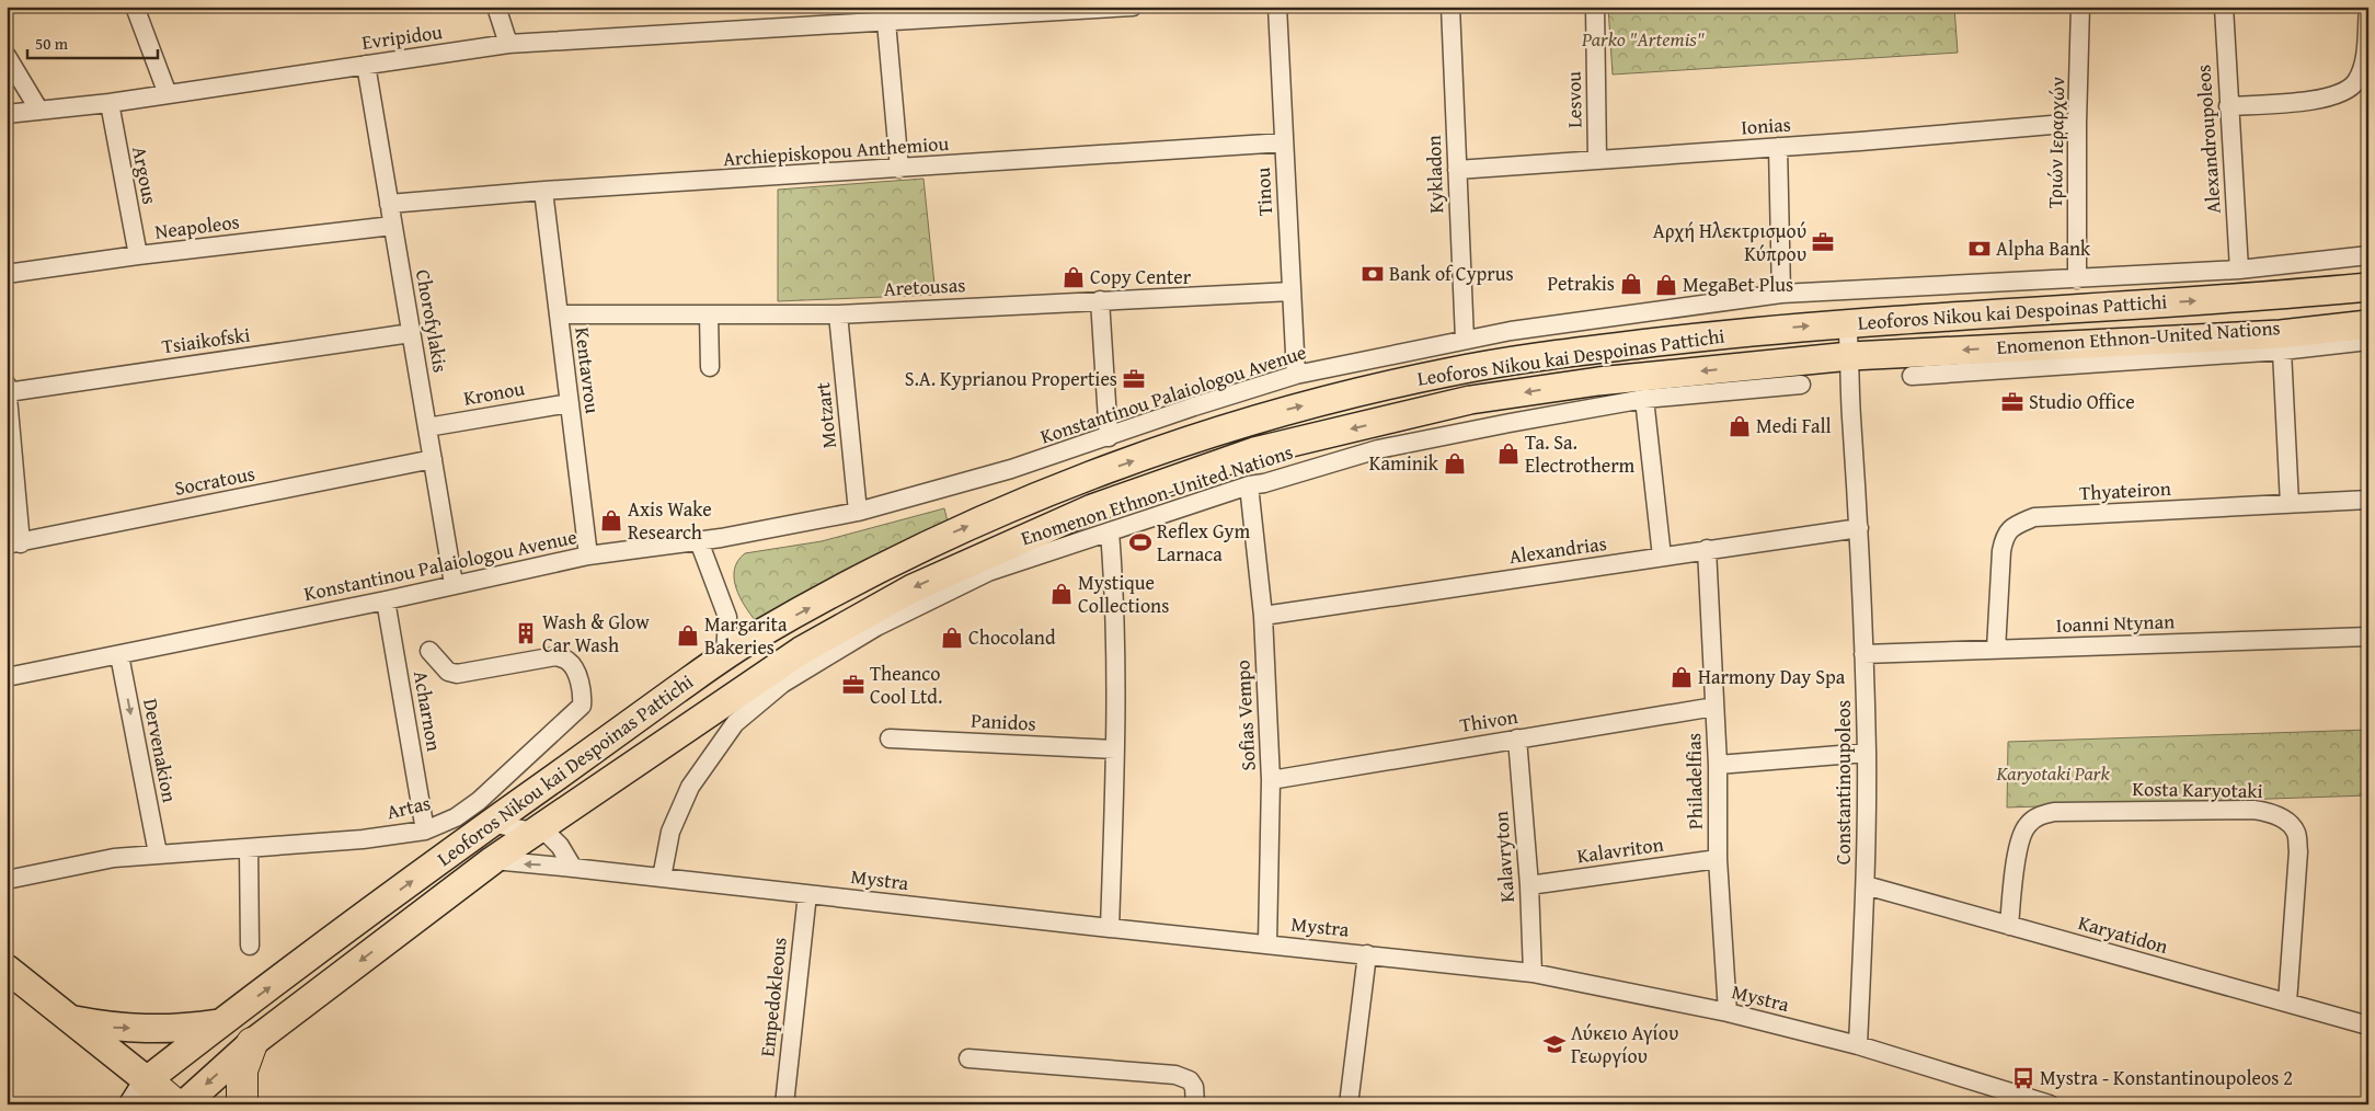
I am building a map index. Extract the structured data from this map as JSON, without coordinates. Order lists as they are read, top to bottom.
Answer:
{
  "streets": {
    "main road": ["Leoforos Nikou kai Despoinas Pattichi"],
    "street": [
      "Evripidou",
      "Lesvou",
      "Ionias",
      "Alexandroupoleos",
      "Τριών Ιεραρχών",
      "Archiepiskopou Anthemiou",
      "Kykladon",
      "Argous",
      "Tinou",
      "Neapoleos",
      "Aretousas",
      "Chorofylakis",
      "Enomenon Ethnon-United Nations",
      "Tsiaikofski",
      "Kentavrou",
      "Kronou",
      "Konstantinou Palaiologou Avenue",
      "Motzart",
      "Socratous",
      "Thyateiron",
      "Alexandrias",
      "Ioanni Ntynan",
      "Acharnon",
      "Sofias Vempo",
      "Thivon",
      "Panidos",
      "Dervenakion",
      "Philadelfias",
      "Constantinoupoleos",
      "Kosta Karyotaki",
      "Artas",
      "Kalavriton",
      "Kalavryton",
      "Mystra",
      "Karyatidon",
      "Empedokleous"
    ]
  },
  "crossings": [
    ["Evripidou", "Argous"],
    ["Evripidou", "Chorofylakis"],
    ["Lesvou", "Ionias"],
    ["Ionias", "Τριών Ιεραρχών"],
    ["Ionias", "Kykladon"],
    ["Alexandroupoleos", "Konstantinou Palaiologou Avenue"],
    ["Τριών Ιεραρχών", "Konstantinou Palaiologou Avenue"],
    ["Archiepiskopou Anthemiou", "Tinou"],
    ["Archiepiskopou Anthemiou", "Chorofylakis"],
    ["Archiepiskopou Anthemiou", "Kentavrou"],
    ["Kykladon", "Konstantinou Palaiologou Avenue"],
    ["Argous", "Neapoleos"],
    ["Tinou", "Aretousas"],
    ["Tinou", "Konstantinou Palaiologou Avenue"],
    ["Neapoleos", "Chorofylakis"],
    ["Aretousas", "Kentavrou"],
    ["Aretousas", "Motzart"],
    ["Leoforos Nikou kai Despoinas Pattichi", "Constantinoupoleos"],
    ["Leoforos Nikou kai Despoinas Pattichi", "Mystra"],
    ["Chorofylakis", "Tsiaikofski"],
    ["Chorofylakis", "Kronou"],
    ["Chorofylakis", "Konstantinou Palaiologou Avenue"],
    ["Chorofylakis", "Socratous"],
    ["Enomenon Ethnon-United Nations", "Sofias Vempo"],
    ["Enomenon Ethnon-United Nations", "Mystra"],
    ["Kentavrou", "Kronou"],
    ["Kentavrou", "Konstantinou Palaiologou Avenue"],
    ["Konstantinou Palaiologou Avenue", "Motzart"],
    ["Konstantinou Palaiologou Avenue", "Acharnon"],
    ["Konstantinou Palaiologou Avenue", "Dervenakion"],
    ["Thyateiron", "Ioanni Ntynan"],
    ["Alexandrias", "Sofias Vempo"],
    ["Alexandrias", "Philadelfias"],
    ["Alexandrias", "Constantinoupoleos"],
    ["Ioanni Ntynan", "Constantinoupoleos"],
    ["Acharnon", "Artas"],
    ["Sofias Vempo", "Thivon"],
    ["Sofias Vempo", "Mystra"],
    ["Thivon", "Philadelfias"],
    ["Thivon", "Kalavryton"],
    ["Dervenakion", "Artas"],
    ["Philadelfias", "Kalavriton"],
    ["Philadelfias", "Mystra"],
    ["Constantinoupoleos", "Mystra"],
    ["Constantinoupoleos", "Karyatidon"],
    ["Kosta Karyotaki", "Karyatidon"],
    ["Kalavriton", "Kalavryton"],
    ["Kalavryton", "Mystra"],
    ["Mystra", "Empedokleous"]
  ],
  "one_way": ["Dervenakion"],
  "parks": ["Parko \"Artemis\"", "Karyotaki Park"],
  "places": {
    "office": [
      "Αρχή Ηλεκτρισμού Κύπρου",
      "S.A. Kyprianou Properties",
      "Studio Office",
      "Theanco Cool Ltd."
    ],
    "bank": ["Alpha Bank", "Bank of Cyprus"],
    "shop": [
      "Copy Center",
      "Petrakis",
      "MegaBet Plus",
      "Medi Fall",
      "Ta. Sa. Electrotherm",
      "Kaminik",
      "Axis Wake Research",
      "Mystique Collections",
      "Margarita Bakeries",
      "Chocoland",
      "Harmony Day Spa"
    ],
    "sports": ["Reflex Gym Larnaca"],
    "building": ["Wash & Glow Car Wash"],
    "school or university": ["Λύκειο Αγίου Γεωργίου"],
    "bus stop": ["Mystra - Konstantinoupoleos 2"]
  },
  "scale_bar": "50 m"
}
